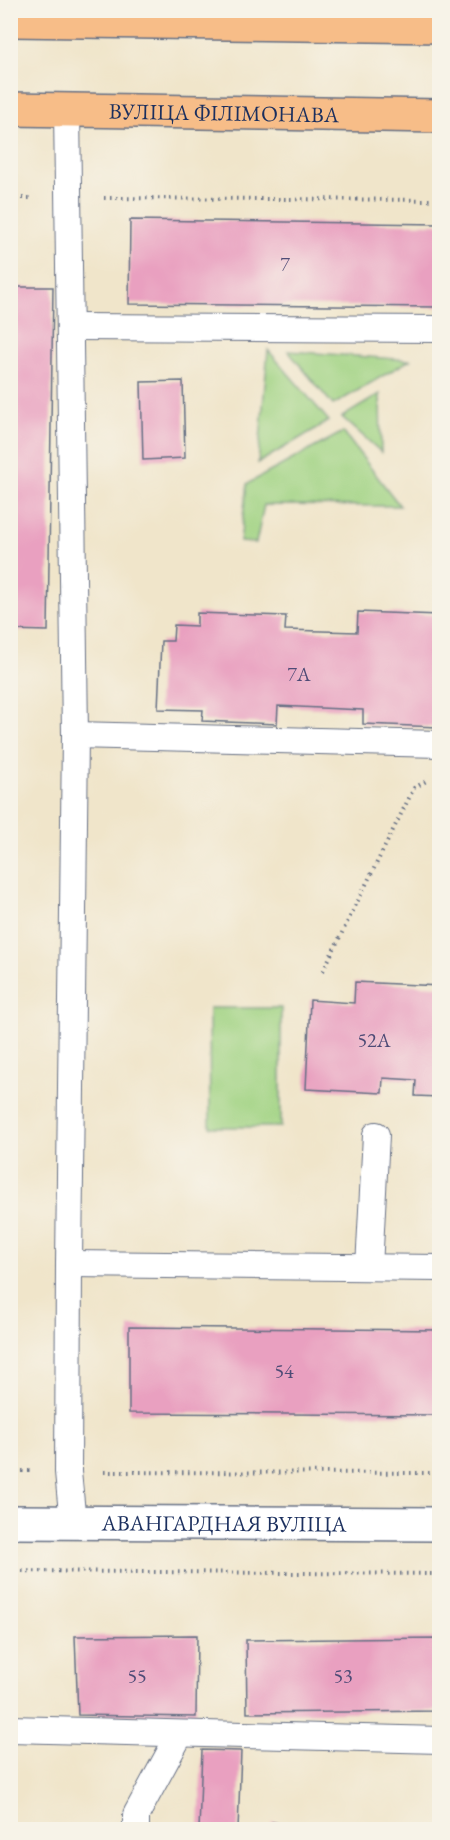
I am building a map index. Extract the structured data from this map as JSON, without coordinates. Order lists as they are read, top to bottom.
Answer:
{
  "streets": {
    "main road": ["ВУЛІЦА ФІЛІМОНАВА"],
    "street": ["АВАНГАРДНАЯ ВУЛІЦА"]
  },
  "house_numbers": [
    "7",
    "7А",
    "52А",
    "54",
    "55",
    "53"
  ]
}
